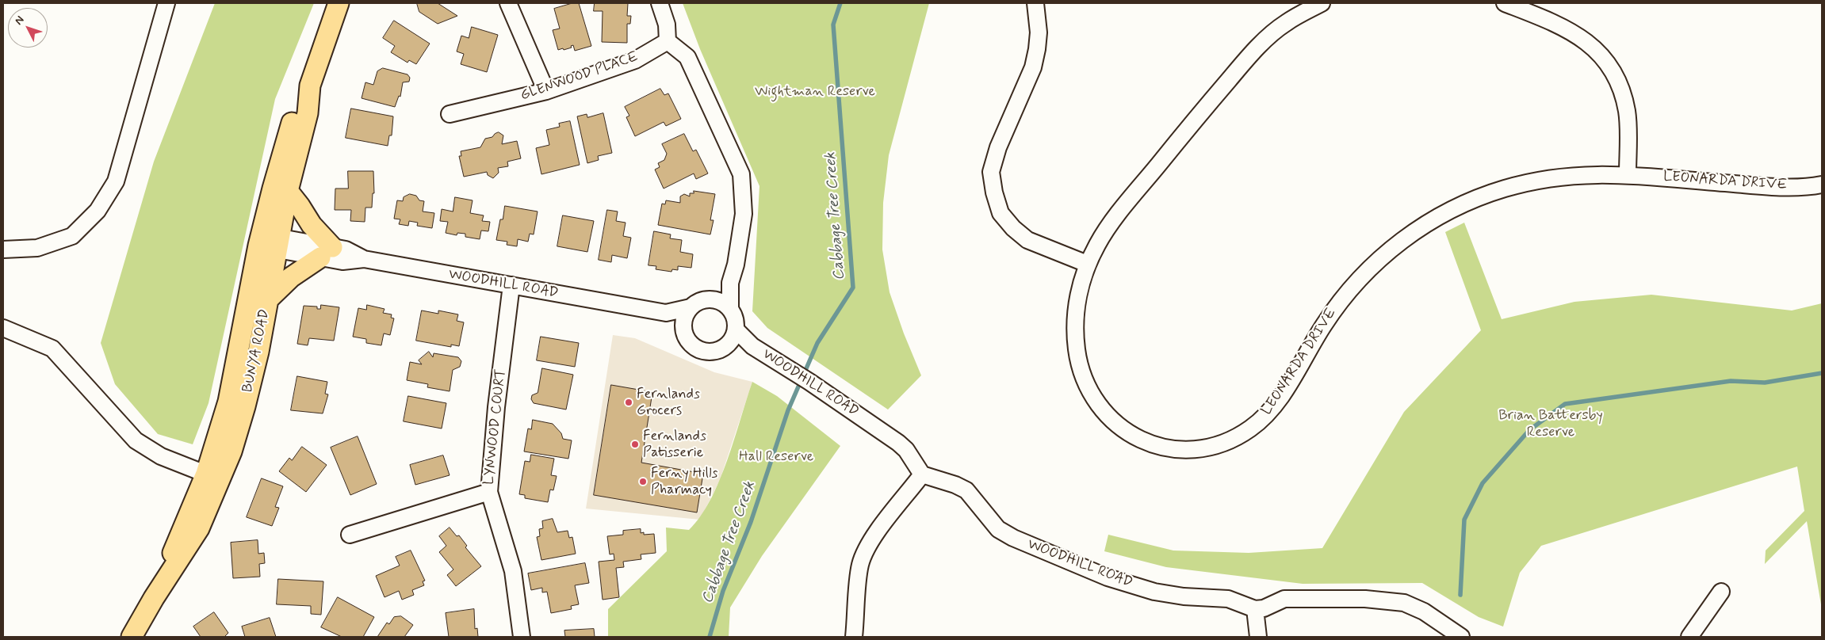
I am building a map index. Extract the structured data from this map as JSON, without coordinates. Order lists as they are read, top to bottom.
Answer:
{
  "streets": {
    "main road": ["BUNYA ROAD"],
    "street": [
      "GLENWOOD PLACE",
      "LEONARDA DRIVE",
      "WOODHILL ROAD",
      "LYNWOOD COURT"
    ]
  },
  "crossings": [
    ["WOODHILL ROAD", "BUNYA ROAD"],
    ["WOODHILL ROAD", "LYNWOOD COURT"]
  ],
  "water": ["Cabbage Tree Creek"],
  "parks": ["Wightman Reserve", "Brian Battersby Reserve", "Hall Reserve"],
  "places": ["Fernlands Grocers", "Fernlands Patisserie", "Ferny Hills Pharmacy"],
  "north": "top left"
}
